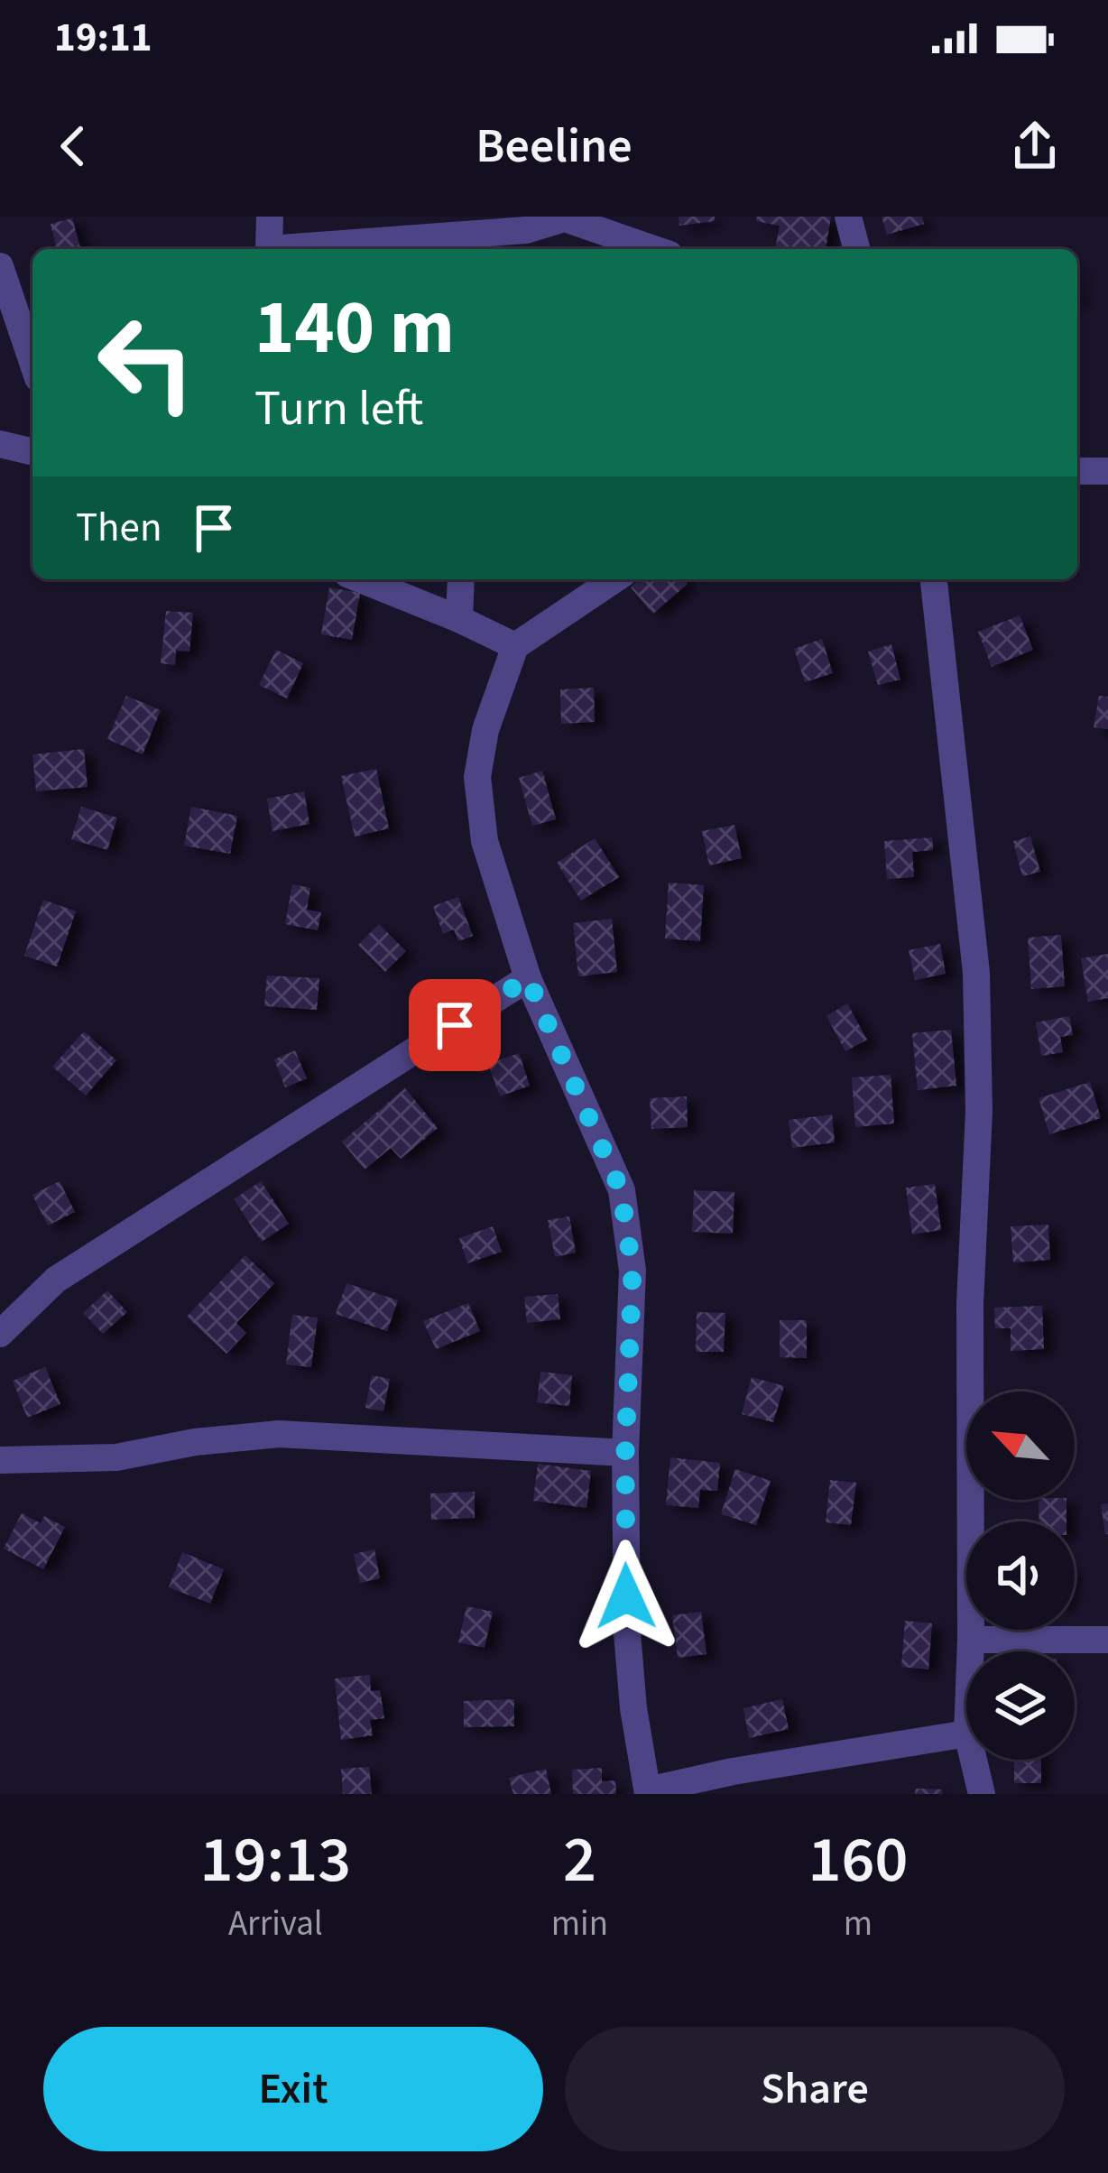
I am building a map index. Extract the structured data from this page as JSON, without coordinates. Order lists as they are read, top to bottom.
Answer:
{
  "north": "top left",
  "page": {
    "status": "19:11",
    "header": "Beeline",
    "turn": ["140 m", "Turn left"],
    "then": "Then",
    "eta": [
      "19:13",
      "Arrival",
      "2",
      "min",
      "160",
      "m"
    ],
    "buttons": ["Exit", "Share"]
  }
}
